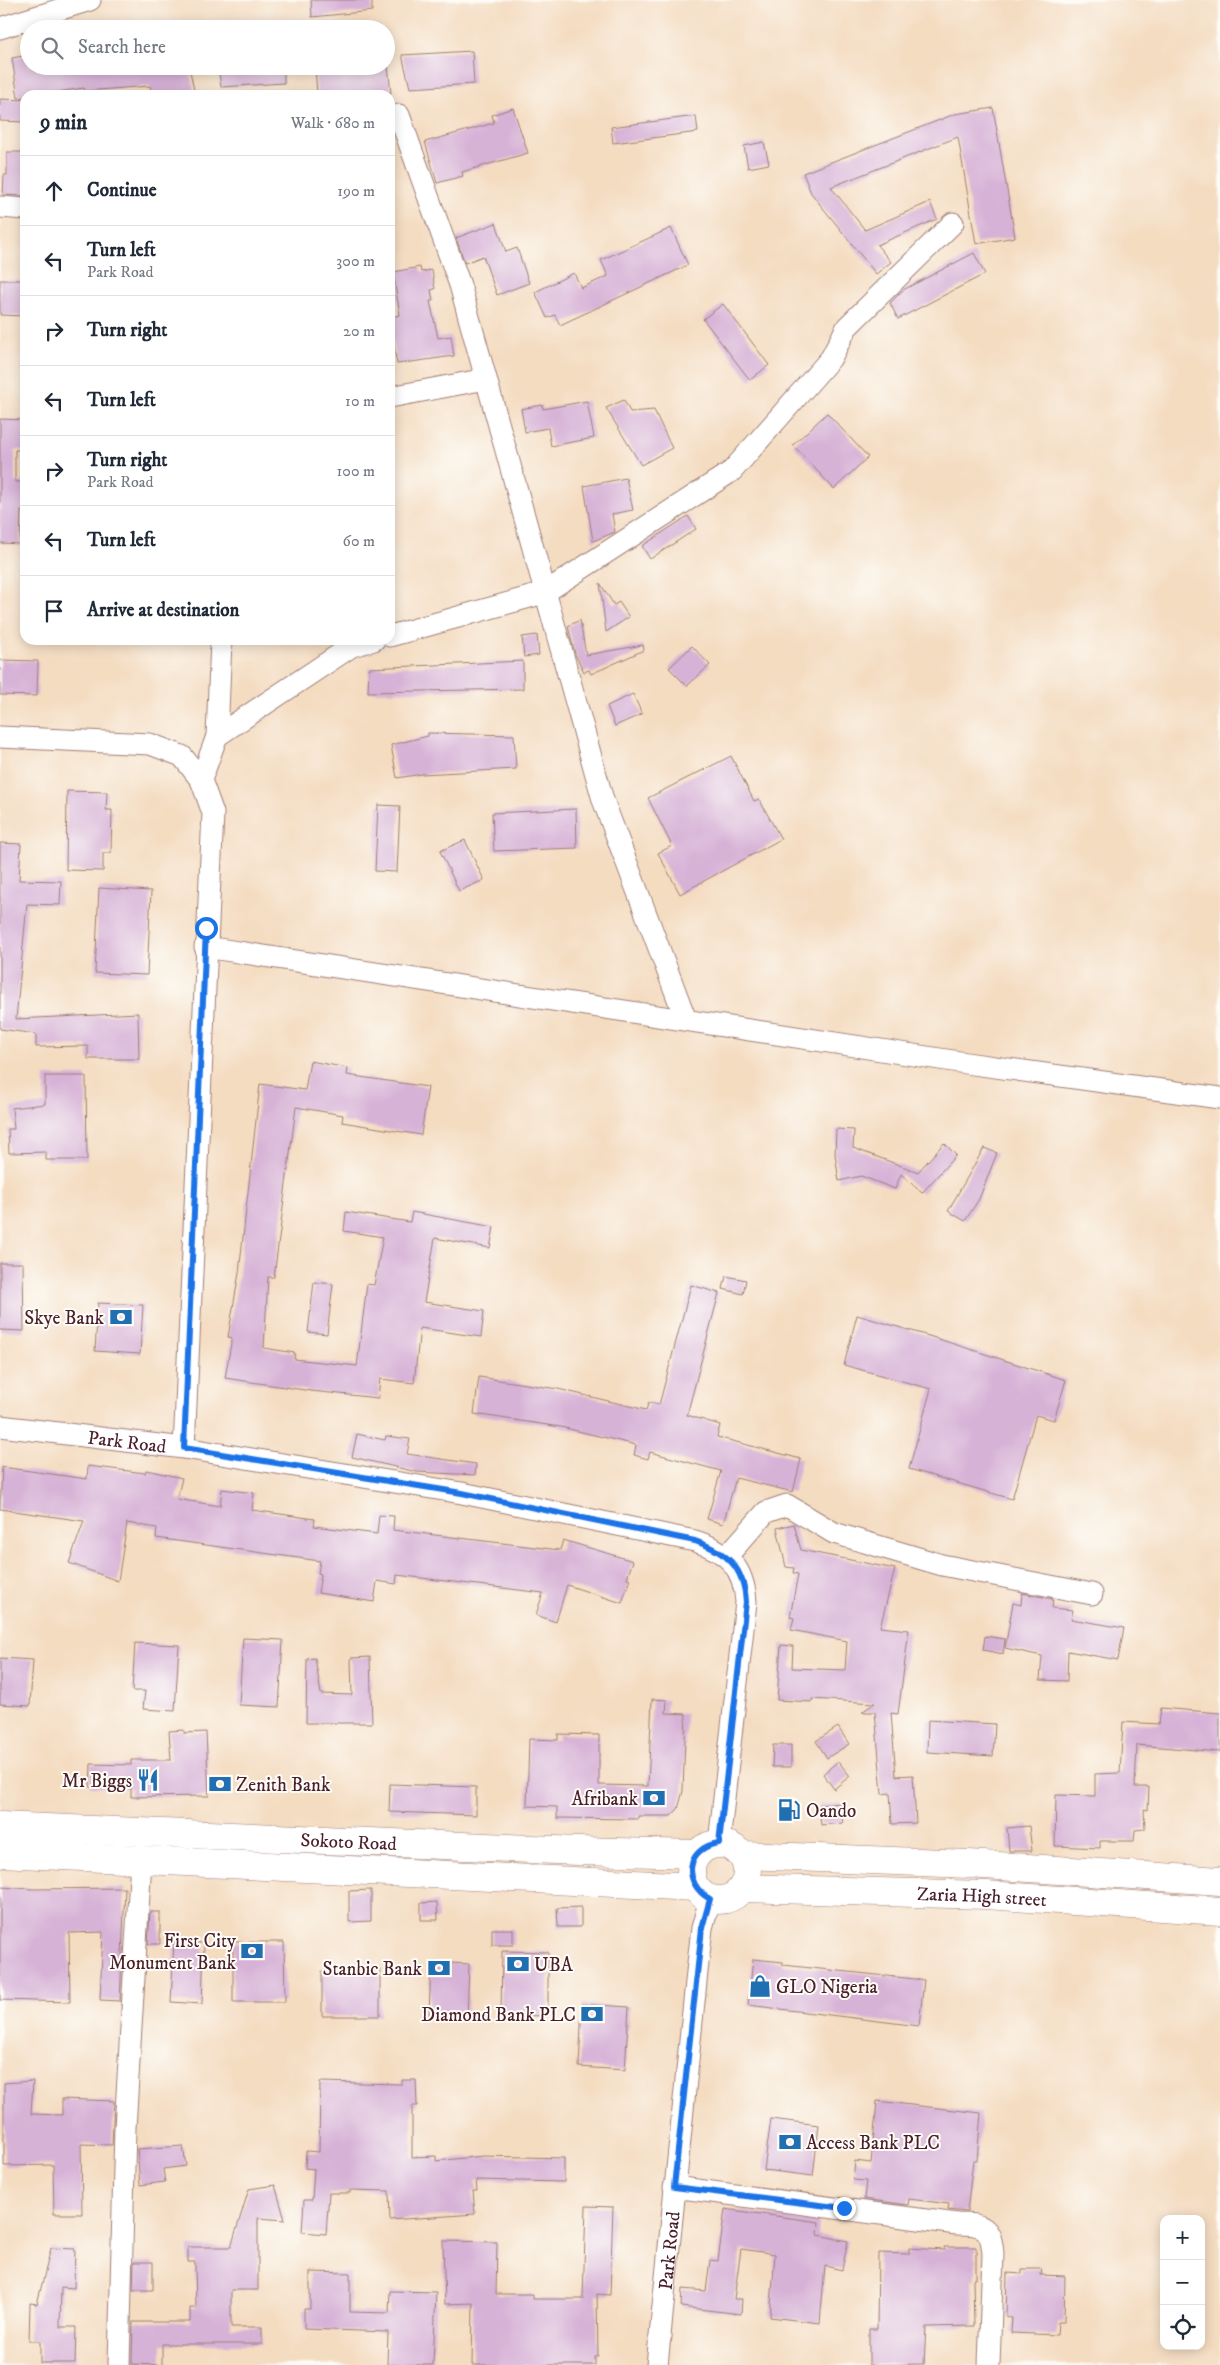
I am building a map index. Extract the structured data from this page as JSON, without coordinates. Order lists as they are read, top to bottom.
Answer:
{
  "streets": {
    "main road": ["Sokoto Road", "Zaria High street"],
    "street": ["Park Road"]
  },
  "crossings": [
    ["Park Road", "Sokoto Road"],
    ["Park Road", "Zaria High street"],
    ["Sokoto Road", "Zaria High street"]
  ],
  "places": {
    "bank": [
      "Skye Bank",
      "Zenith Bank",
      "Afribank",
      "First City Monument Bank",
      "UBA",
      "Stanbic Bank",
      "Diamond Bank PLC",
      "Access Bank PLC"
    ],
    "restaurant": ["Mr Biggs"],
    "fuel station": ["Oando"],
    "shop": ["GLO Nigeria"]
  },
  "page": {
    "search": "Search here",
    "heading": ["9 min", "Walk · 680 m"],
    "list": [
      ["Continue", "190 m"],
      ["Turn left", "Park Road", "300 m"],
      ["Turn right", "20 m"],
      ["Turn left", "10 m"],
      ["Turn right", "Park Road", "100 m"],
      ["Turn left", "60 m"],
      "Arrive at destination"
    ],
    "map_buttons": ["+", "−"]
  }
}
